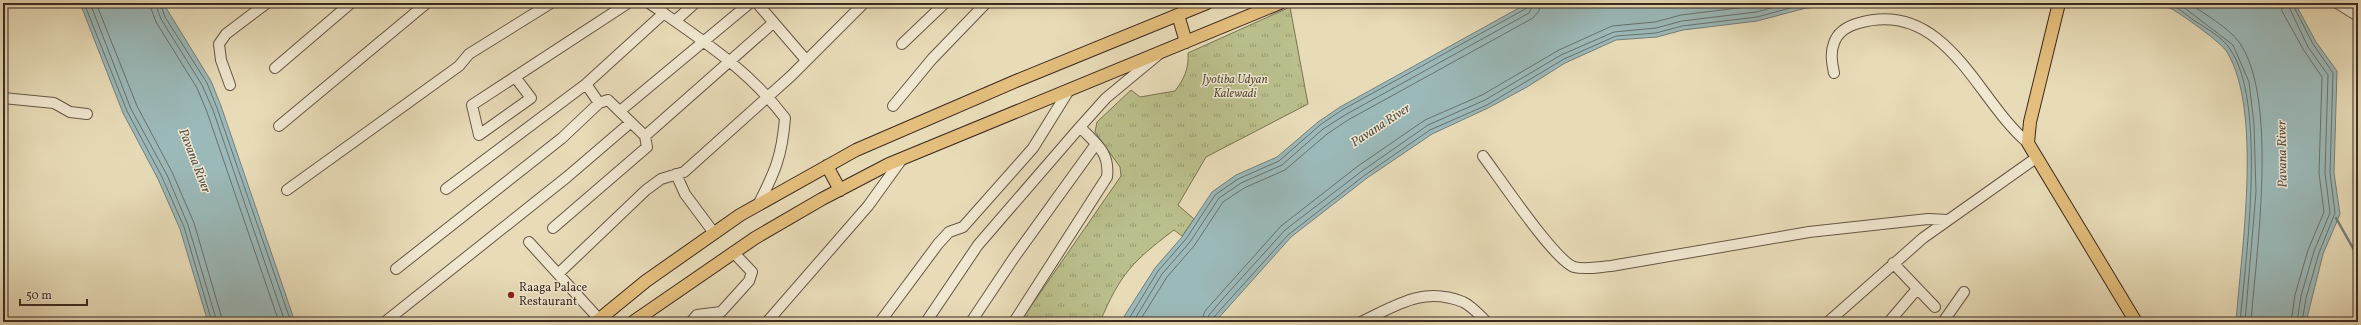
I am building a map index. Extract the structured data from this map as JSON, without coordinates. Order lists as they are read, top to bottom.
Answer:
{
  "water": ["Pavana River"],
  "parks": ["Jyotiba Udyan Kalewadi"],
  "places": ["Raaga Palace Restaurant"],
  "scale_bar": "50 m"
}
